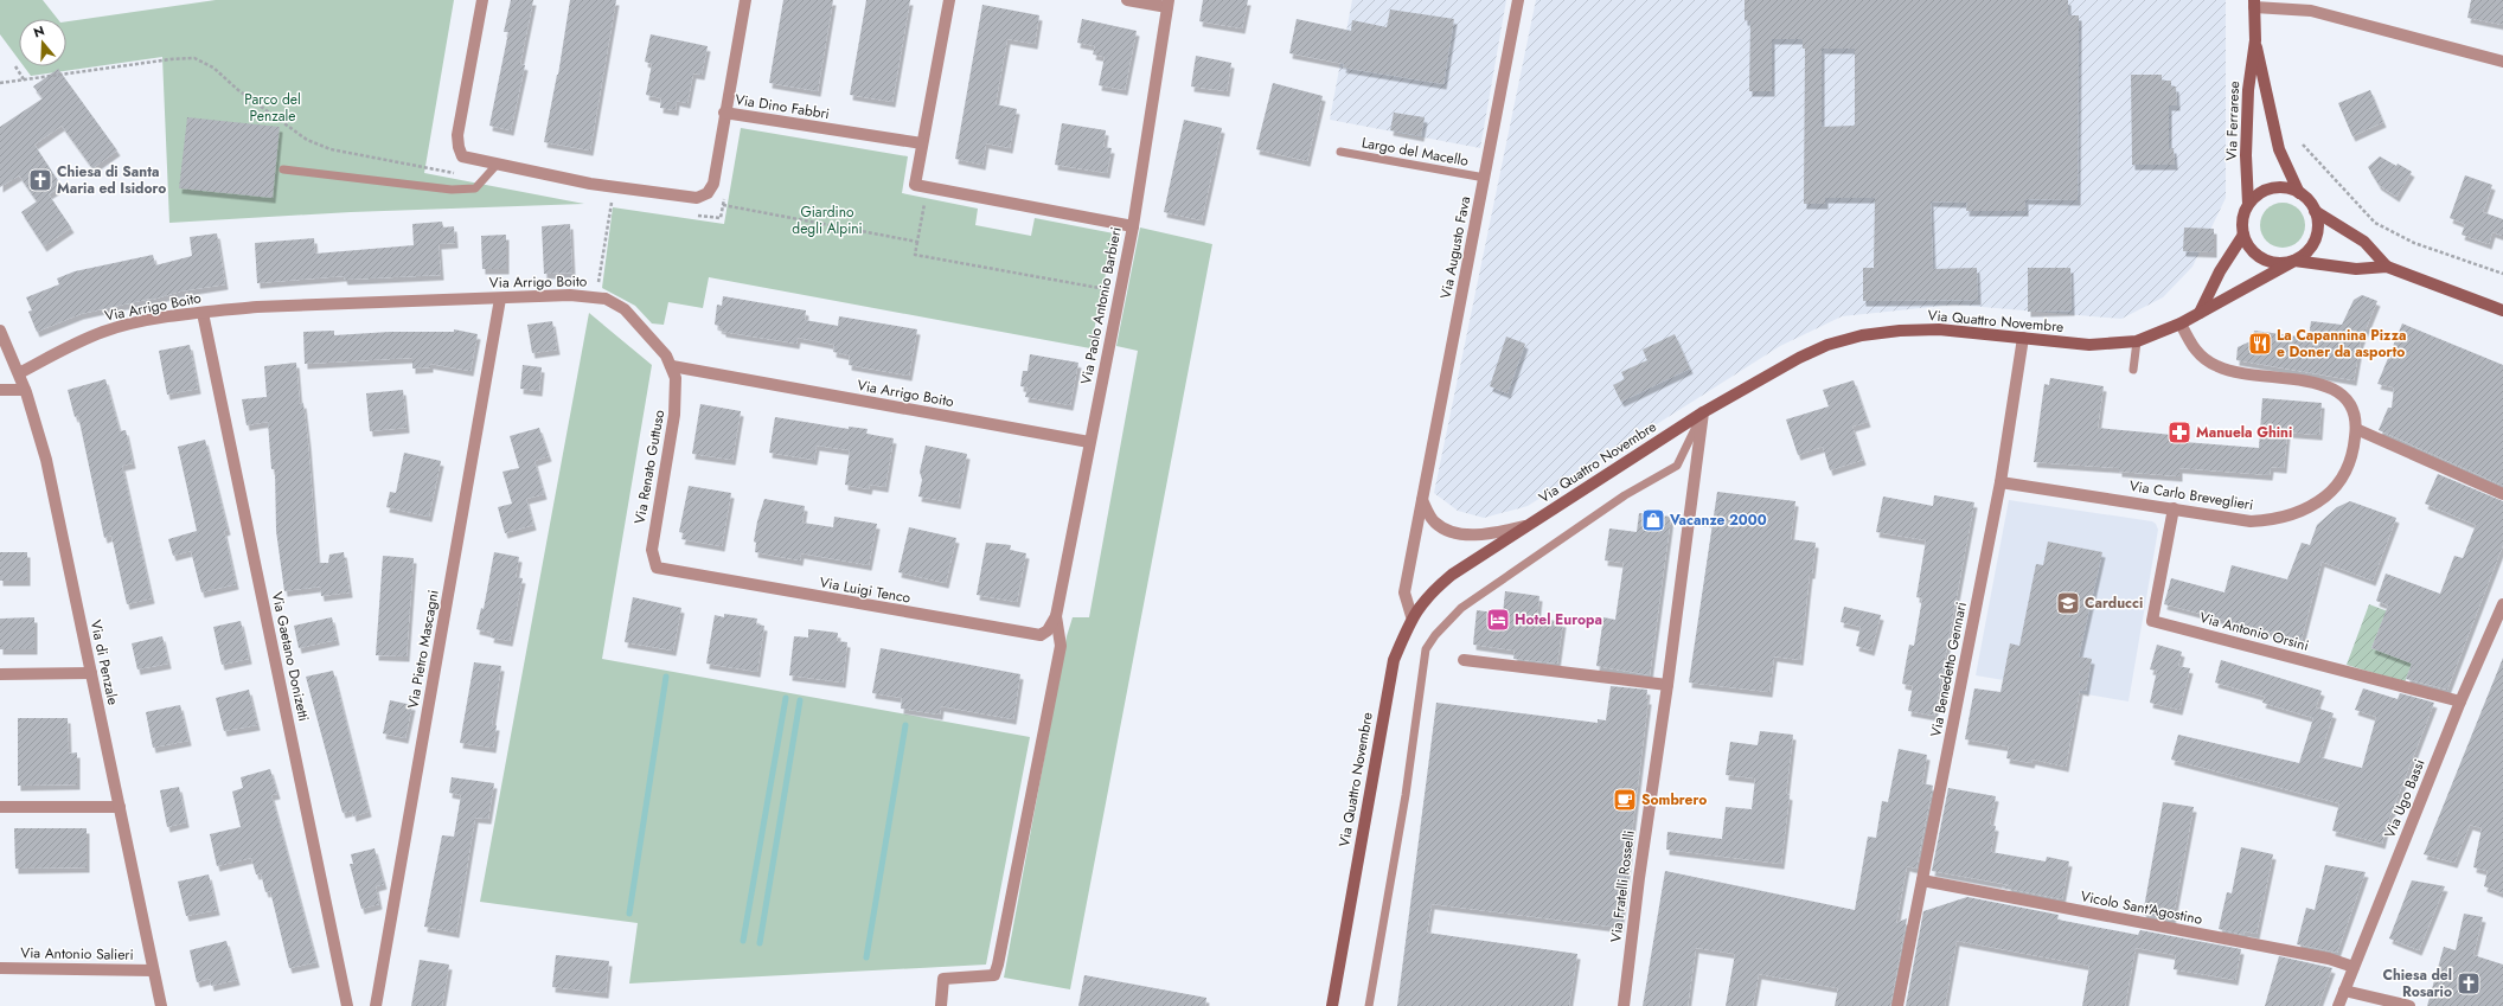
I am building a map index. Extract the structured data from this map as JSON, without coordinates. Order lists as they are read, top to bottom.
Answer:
{
  "streets": {
    "main road": ["Via Ferrarese", "Via Quattro Novembre"],
    "street": [
      "Via Dino Fabbri",
      "Via Augusto Fava",
      "Via Arrigo Boito",
      "Via Paolo Antonio Barbieri",
      "Via Renato Guttuso",
      "Via Carlo Breveglieri",
      "Via Luigi Tenco",
      "Via Antonio Orsini",
      "Via Pietro Mascagni",
      "Via Gaetano Donizetti",
      "Via di Penzale",
      "Via Benedetto Gennari",
      "Via Ugo Bassi",
      "Via Fratelli Rosselli",
      "Vicolo Sant'Agostino",
      "Via Antonio Salieri"
    ],
    "lane": ["Largo del Macello"]
  },
  "crossings": [
    ["Via Ferrarese", "Via Quattro Novembre"],
    ["Largo del Macello", "Via Augusto Fava"],
    ["Via Augusto Fava", "Via Quattro Novembre"],
    ["Via Arrigo Boito", "Via Paolo Antonio Barbieri"],
    ["Via Arrigo Boito", "Via Renato Guttuso"],
    ["Via Arrigo Boito", "Via Pietro Mascagni"],
    ["Via Arrigo Boito", "Via Gaetano Donizetti"],
    ["Via Arrigo Boito", "Via di Penzale"],
    ["Via Paolo Antonio Barbieri", "Via Luigi Tenco"],
    ["Via Quattro Novembre", "Via Carlo Breveglieri"],
    ["Via Quattro Novembre", "Via Benedetto Gennari"],
    ["Via Quattro Novembre", "Via Fratelli Rosselli"],
    ["Via Renato Guttuso", "Via Luigi Tenco"],
    ["Via Carlo Breveglieri", "Via Antonio Orsini"],
    ["Via Carlo Breveglieri", "Via Benedetto Gennari"],
    ["Via Antonio Orsini", "Via Ugo Bassi"],
    ["Via di Penzale", "Via Antonio Salieri"],
    ["Via Benedetto Gennari", "Vicolo Sant'Agostino"],
    ["Via Ugo Bassi", "Vicolo Sant'Agostino"]
  ],
  "parks": ["Parco del Penzale", "Giardino degli Alpini"],
  "places": {
    "church": ["Chiesa di Santa Maria ed Isidoro", "Chiesa del Rosario"],
    "restaurant": ["La Capannina Pizza e Doner da asporto"],
    "pharmacy": ["Manuela Ghini"],
    "shop": ["Vacanze 2000"],
    "school or university": ["Carducci"],
    "hotel": ["Hotel Europa"],
    "cafe": ["Sombrero"]
  },
  "north": "top"
}
